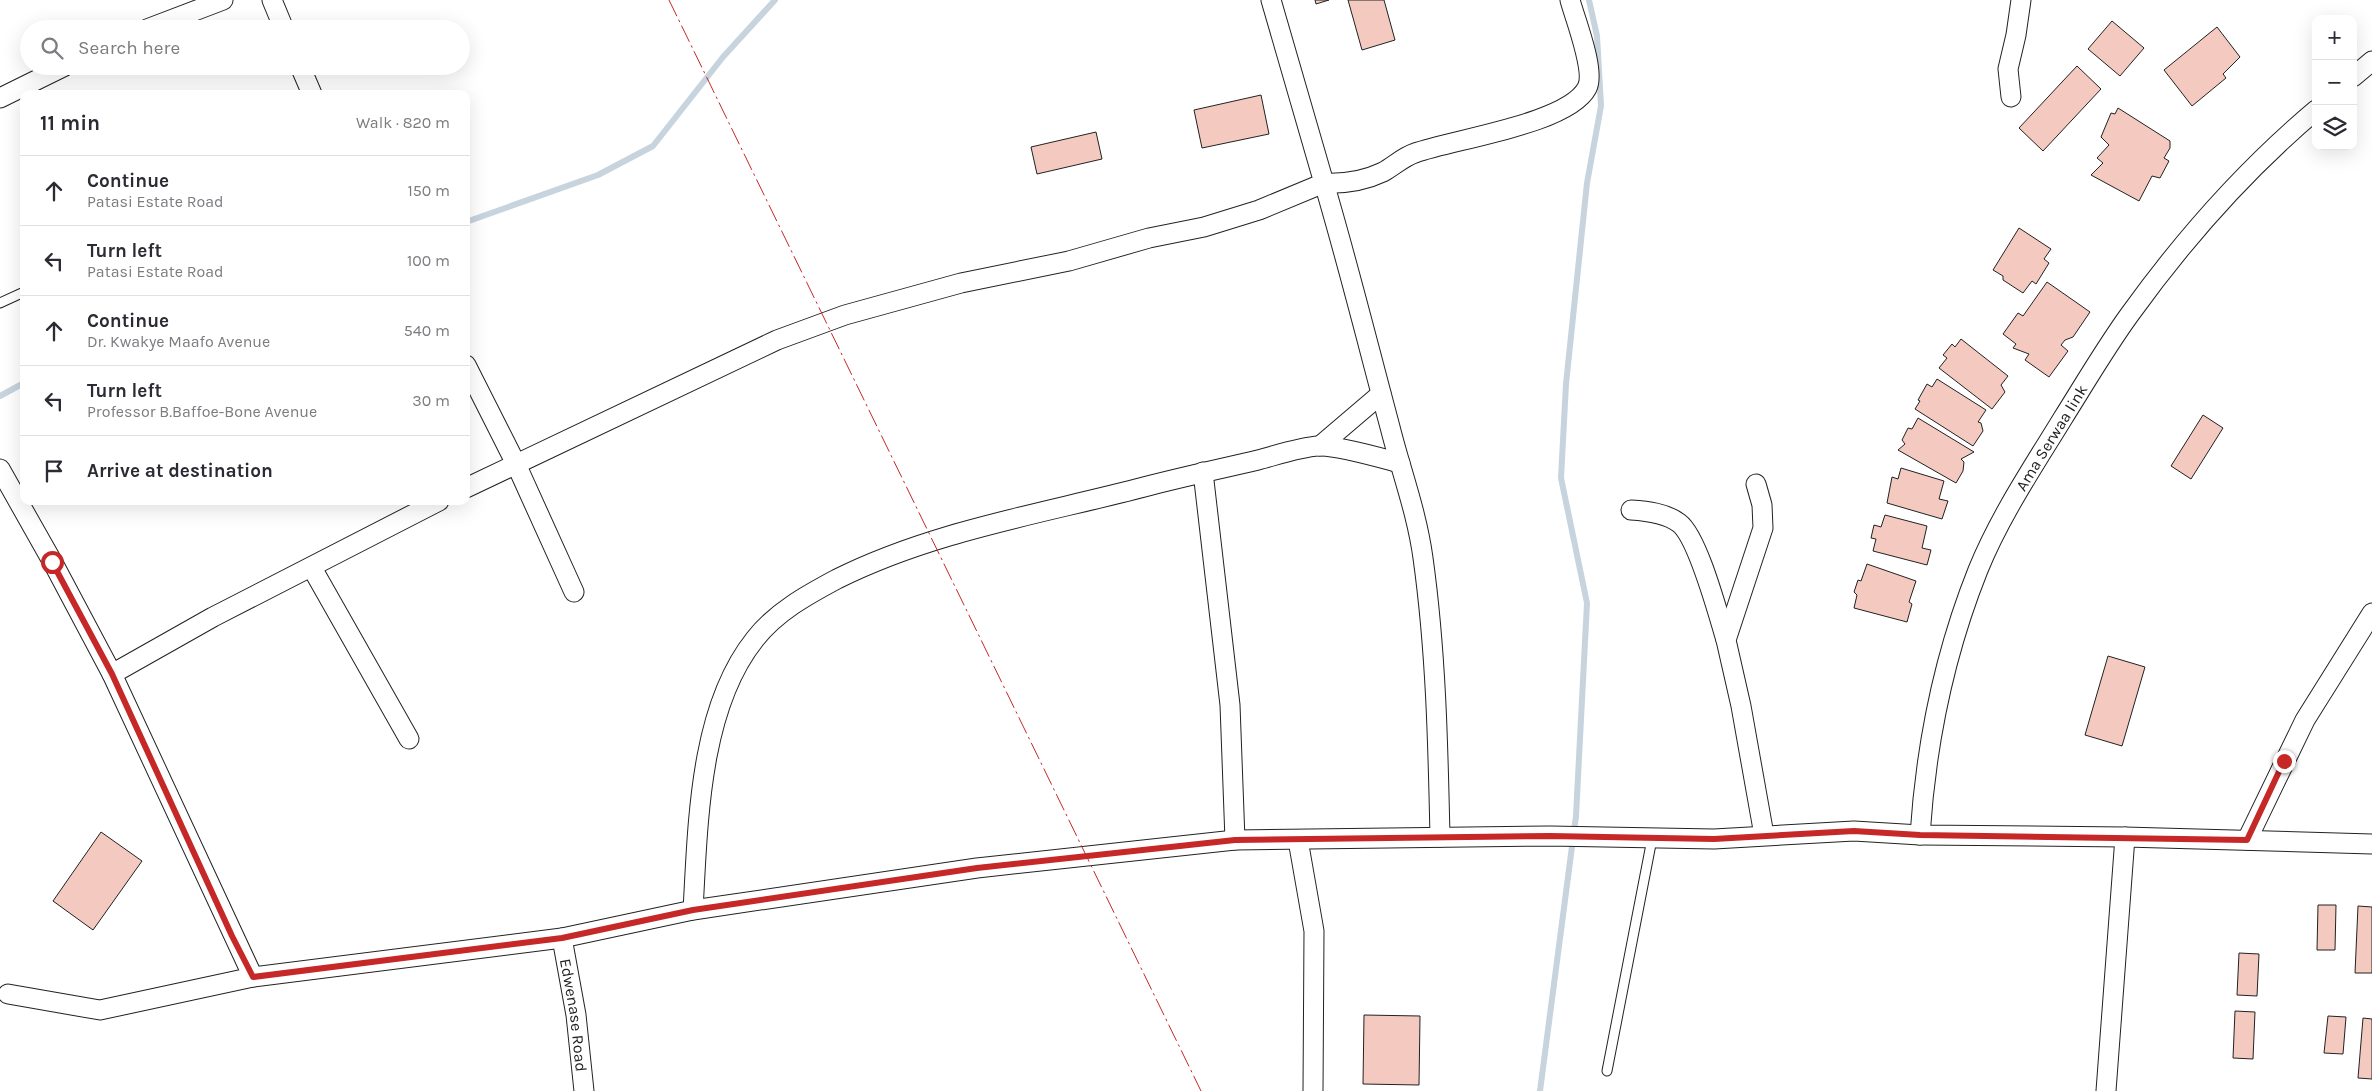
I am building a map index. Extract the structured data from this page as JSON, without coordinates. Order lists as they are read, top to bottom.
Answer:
{
  "streets": {
    "street": ["Ama Serwaa link", "Edwenase Road"]
  },
  "page": {
    "map_buttons": ["+", "−"],
    "search": "Search here",
    "heading": ["11 min", "Walk · 820 m"],
    "list": [
      ["Continue", "Patasi Estate Road", "150 m"],
      ["Turn left", "Patasi Estate Road", "100 m"],
      ["Continue", "Dr. Kwakye Maafo Avenue", "540 m"],
      ["Turn left", "Professor B.Baffoe-Bone Avenue", "30 m"],
      "Arrive at destination"
    ]
  }
}
